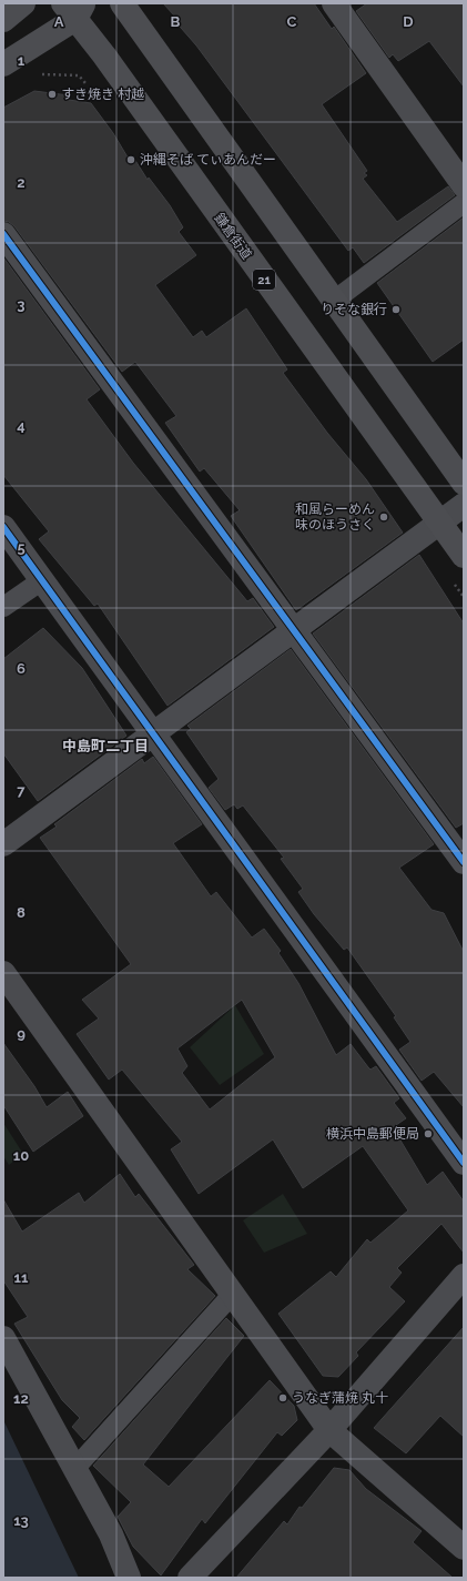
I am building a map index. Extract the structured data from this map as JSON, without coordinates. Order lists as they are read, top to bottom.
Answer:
{
  "streets": {
    "main road": ["鎌倉街道", "21"]
  },
  "districts": ["中島町二丁目"],
  "places": [
    "すき焼き 村越",
    "沖縄そば てぃあんだー",
    "りそな銀行",
    "和風らーめん 味のほうさく",
    "横浜中島郵便局",
    "うなぎ蒲焼 丸十"
  ],
  "grid": {
    "columns": [
      "A",
      "B",
      "C",
      "D"
    ],
    "rows": [
      "1",
      "2",
      "3",
      "4",
      "5",
      "6",
      "7",
      "8",
      "9",
      "10",
      "11",
      "12",
      "13"
    ]
  }
}
